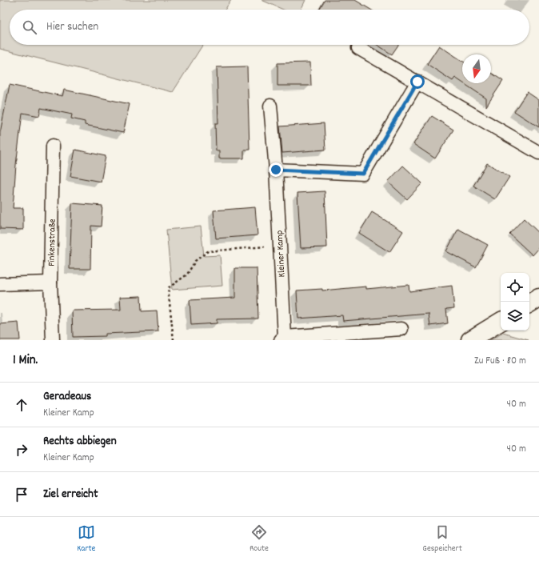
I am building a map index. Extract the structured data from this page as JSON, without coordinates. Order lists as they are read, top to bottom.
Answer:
{
  "streets": {
    "street": ["Finkenstraße", "Kleiner Kamp"]
  },
  "north": "bottom",
  "page": {
    "search": "Hier suchen",
    "heading": ["1 Min.", "Zu Fuß · 80 m"],
    "list": [
      ["Geradeaus", "Kleiner Kamp", "40 m"],
      ["Rechts abbiegen", "Kleiner Kamp", "40 m"],
      "Ziel erreicht"
    ],
    "nav": ["Karte", "Route", "Gespeichert"]
  }
}
